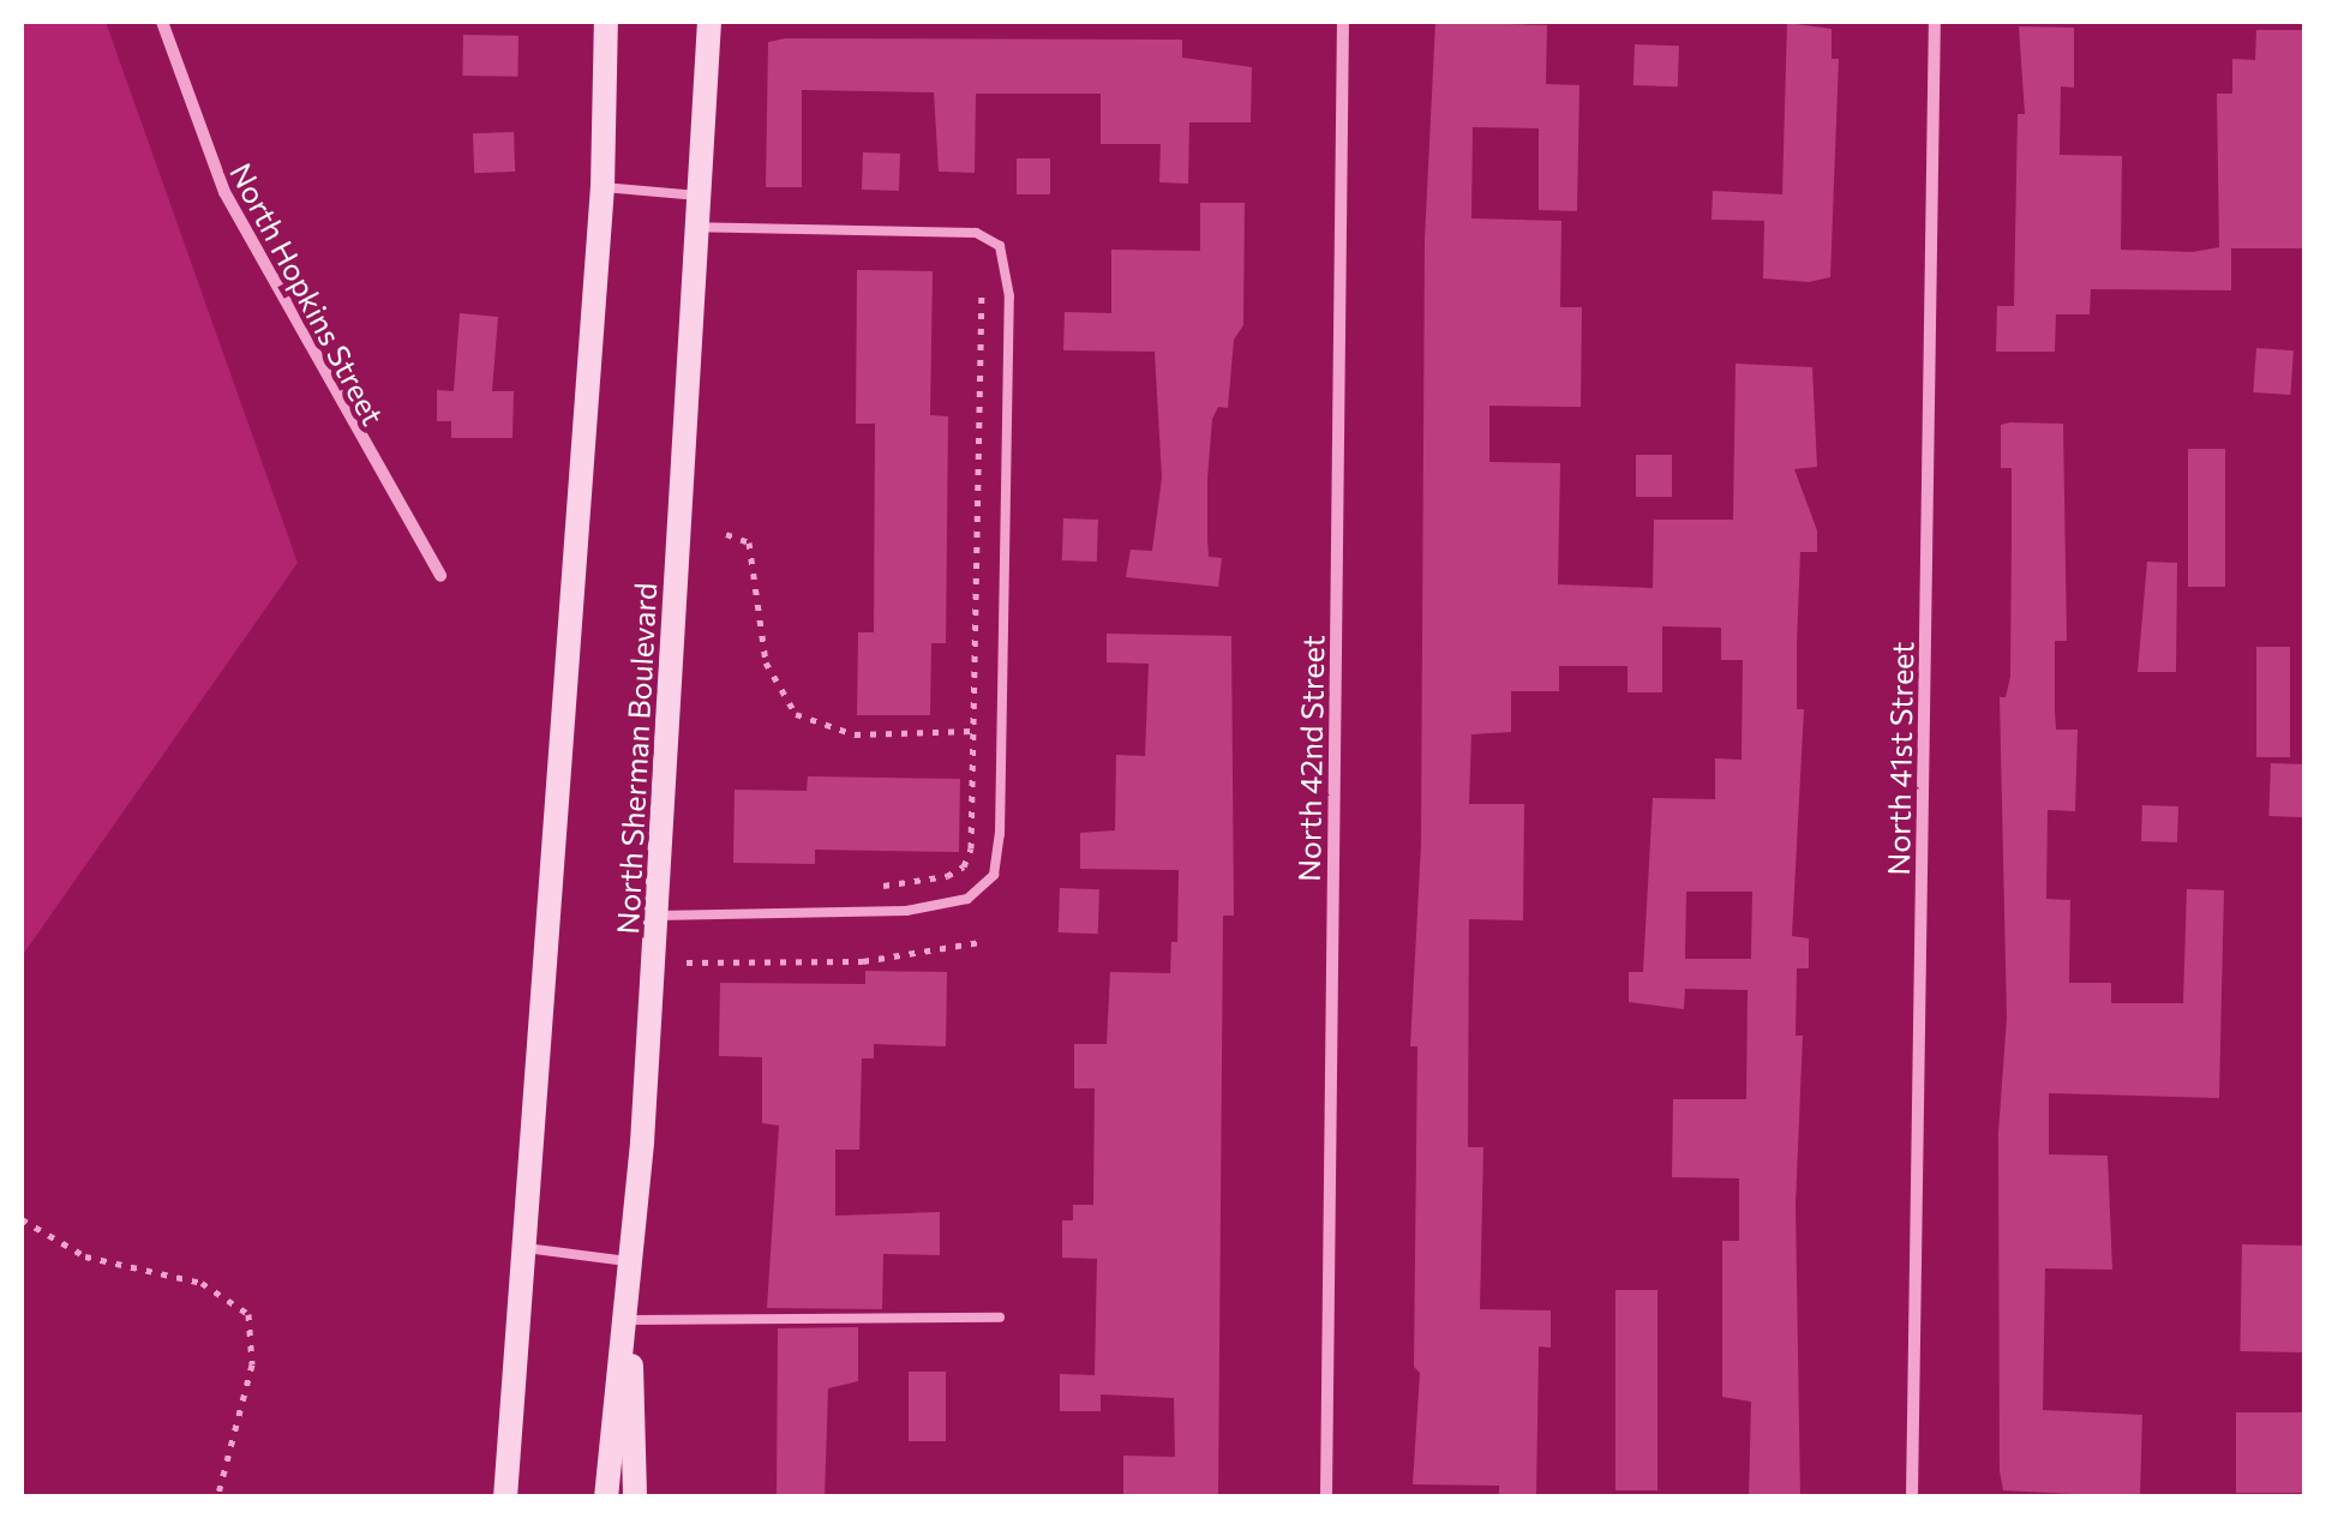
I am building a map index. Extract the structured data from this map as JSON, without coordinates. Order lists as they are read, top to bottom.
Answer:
{
  "streets": {
    "main road": ["North Sherman Boulevard"],
    "street": ["North Hopkins Street", "North 42nd Street", "North 41st Street"]
  }
}
